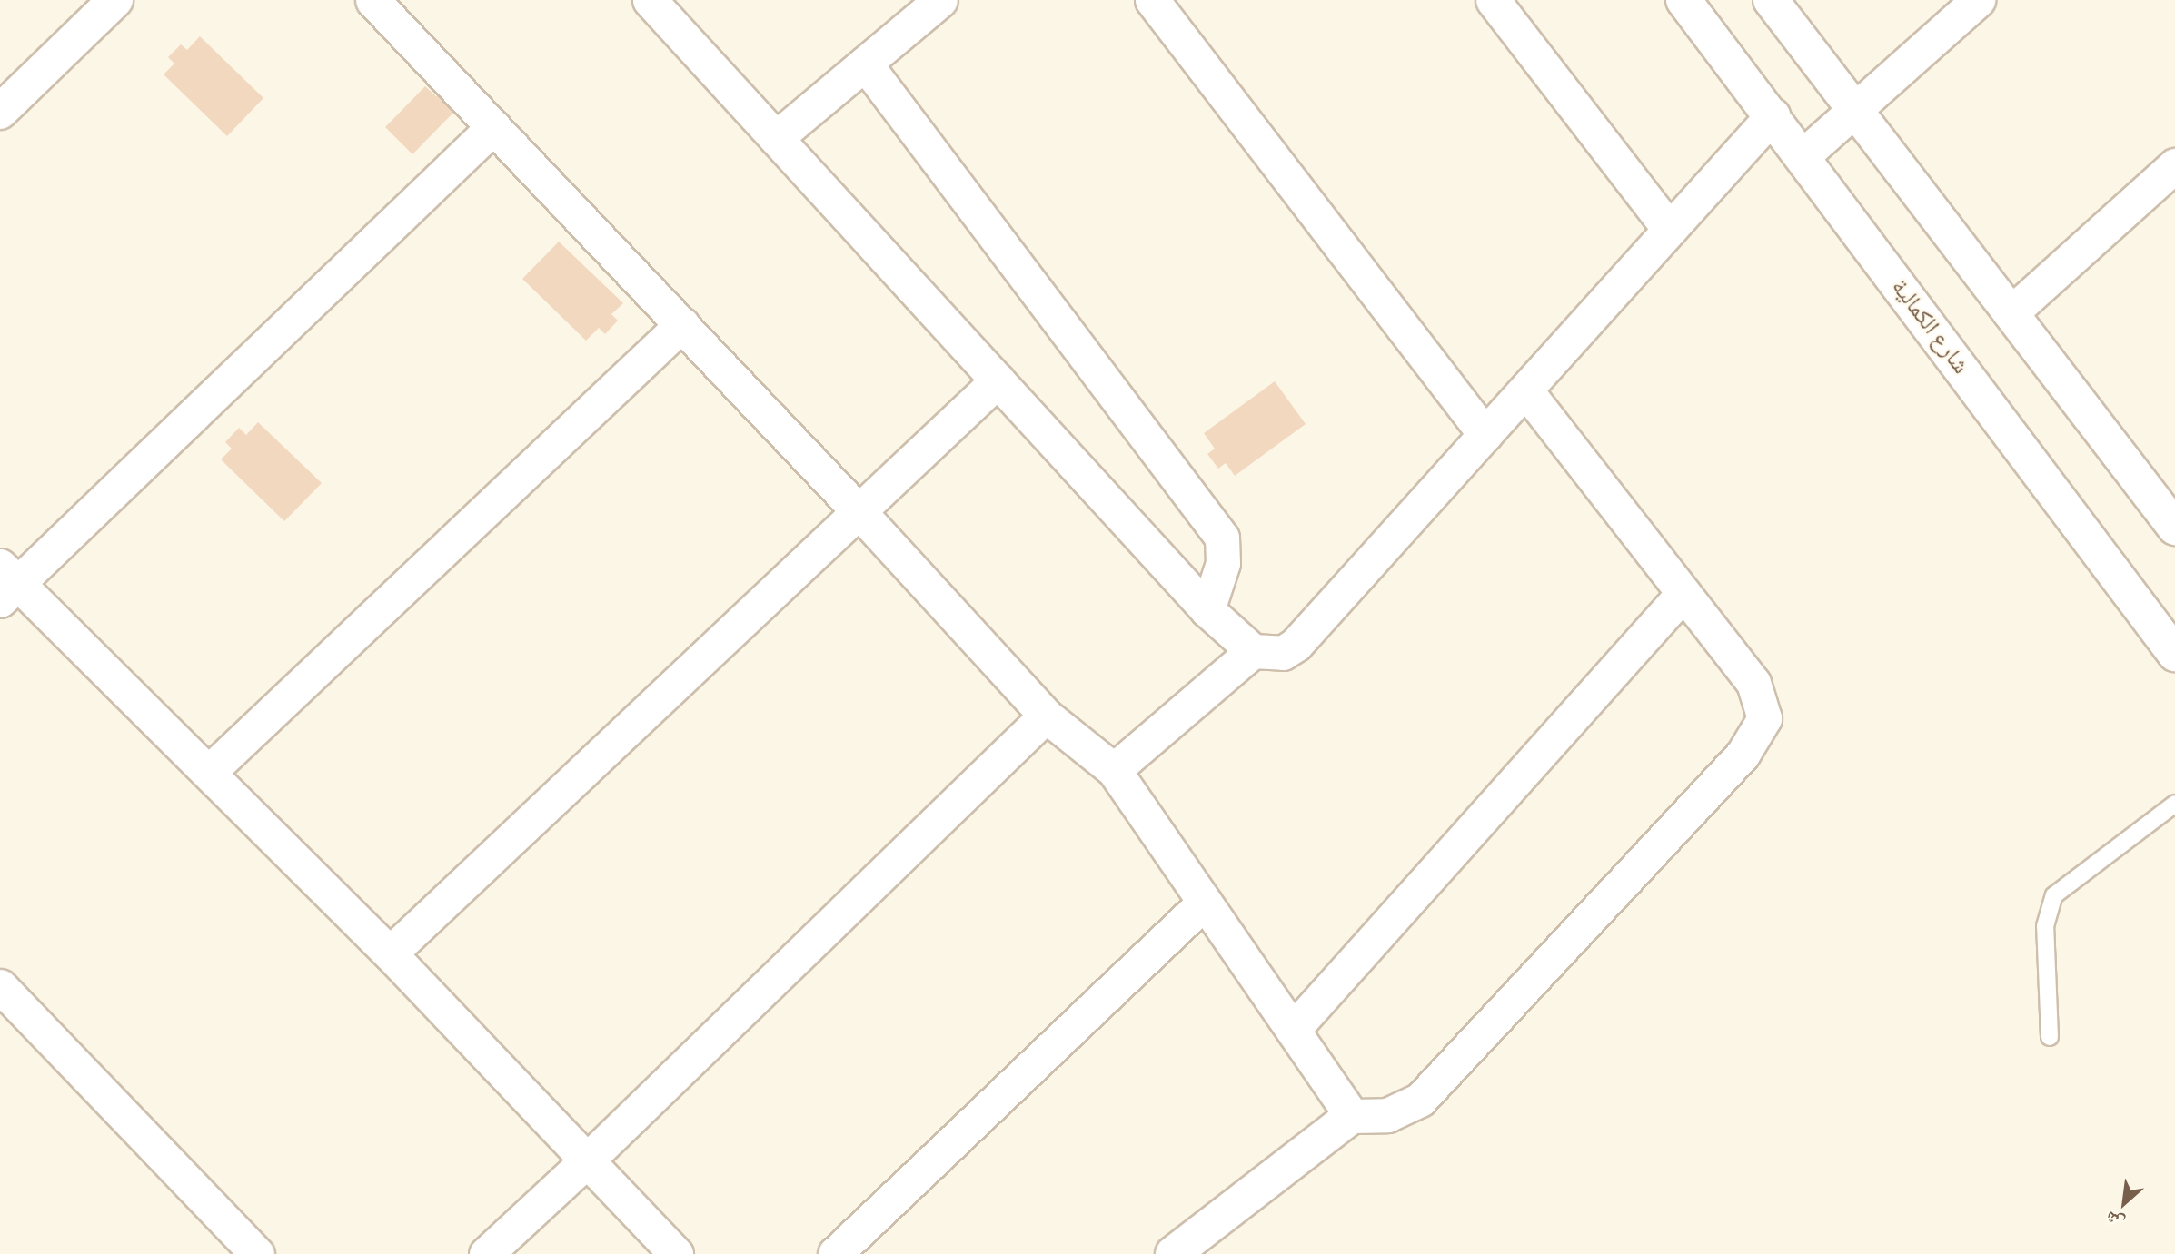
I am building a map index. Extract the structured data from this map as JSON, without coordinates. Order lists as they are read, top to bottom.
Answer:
{
  "streets": {
    "main road": ["شارع الكمالية"]
  },
  "north": "bottom left"
}
